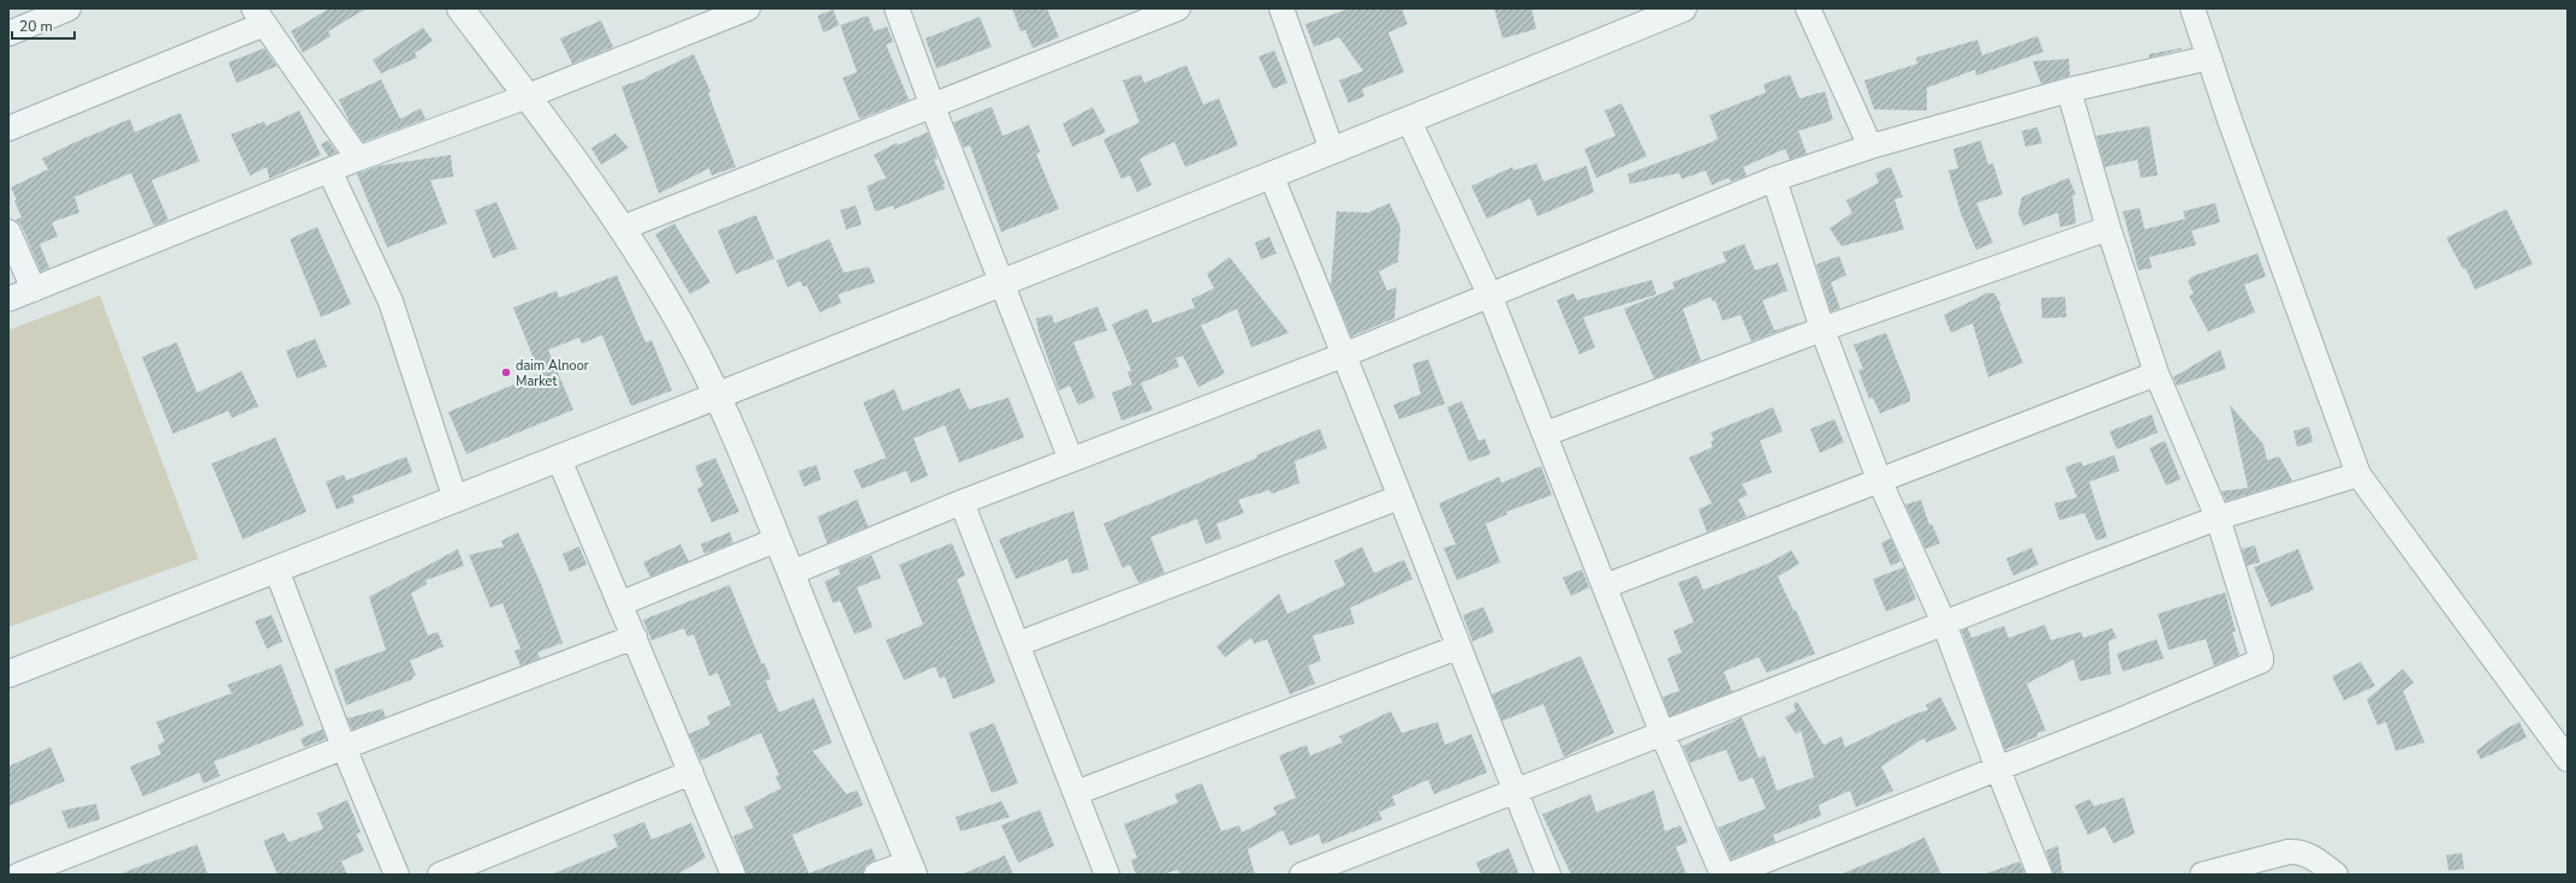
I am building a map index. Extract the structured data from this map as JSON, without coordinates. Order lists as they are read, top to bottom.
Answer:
{
  "places": ["daim Alnoor Market"],
  "scale_bar": "20 m"
}
